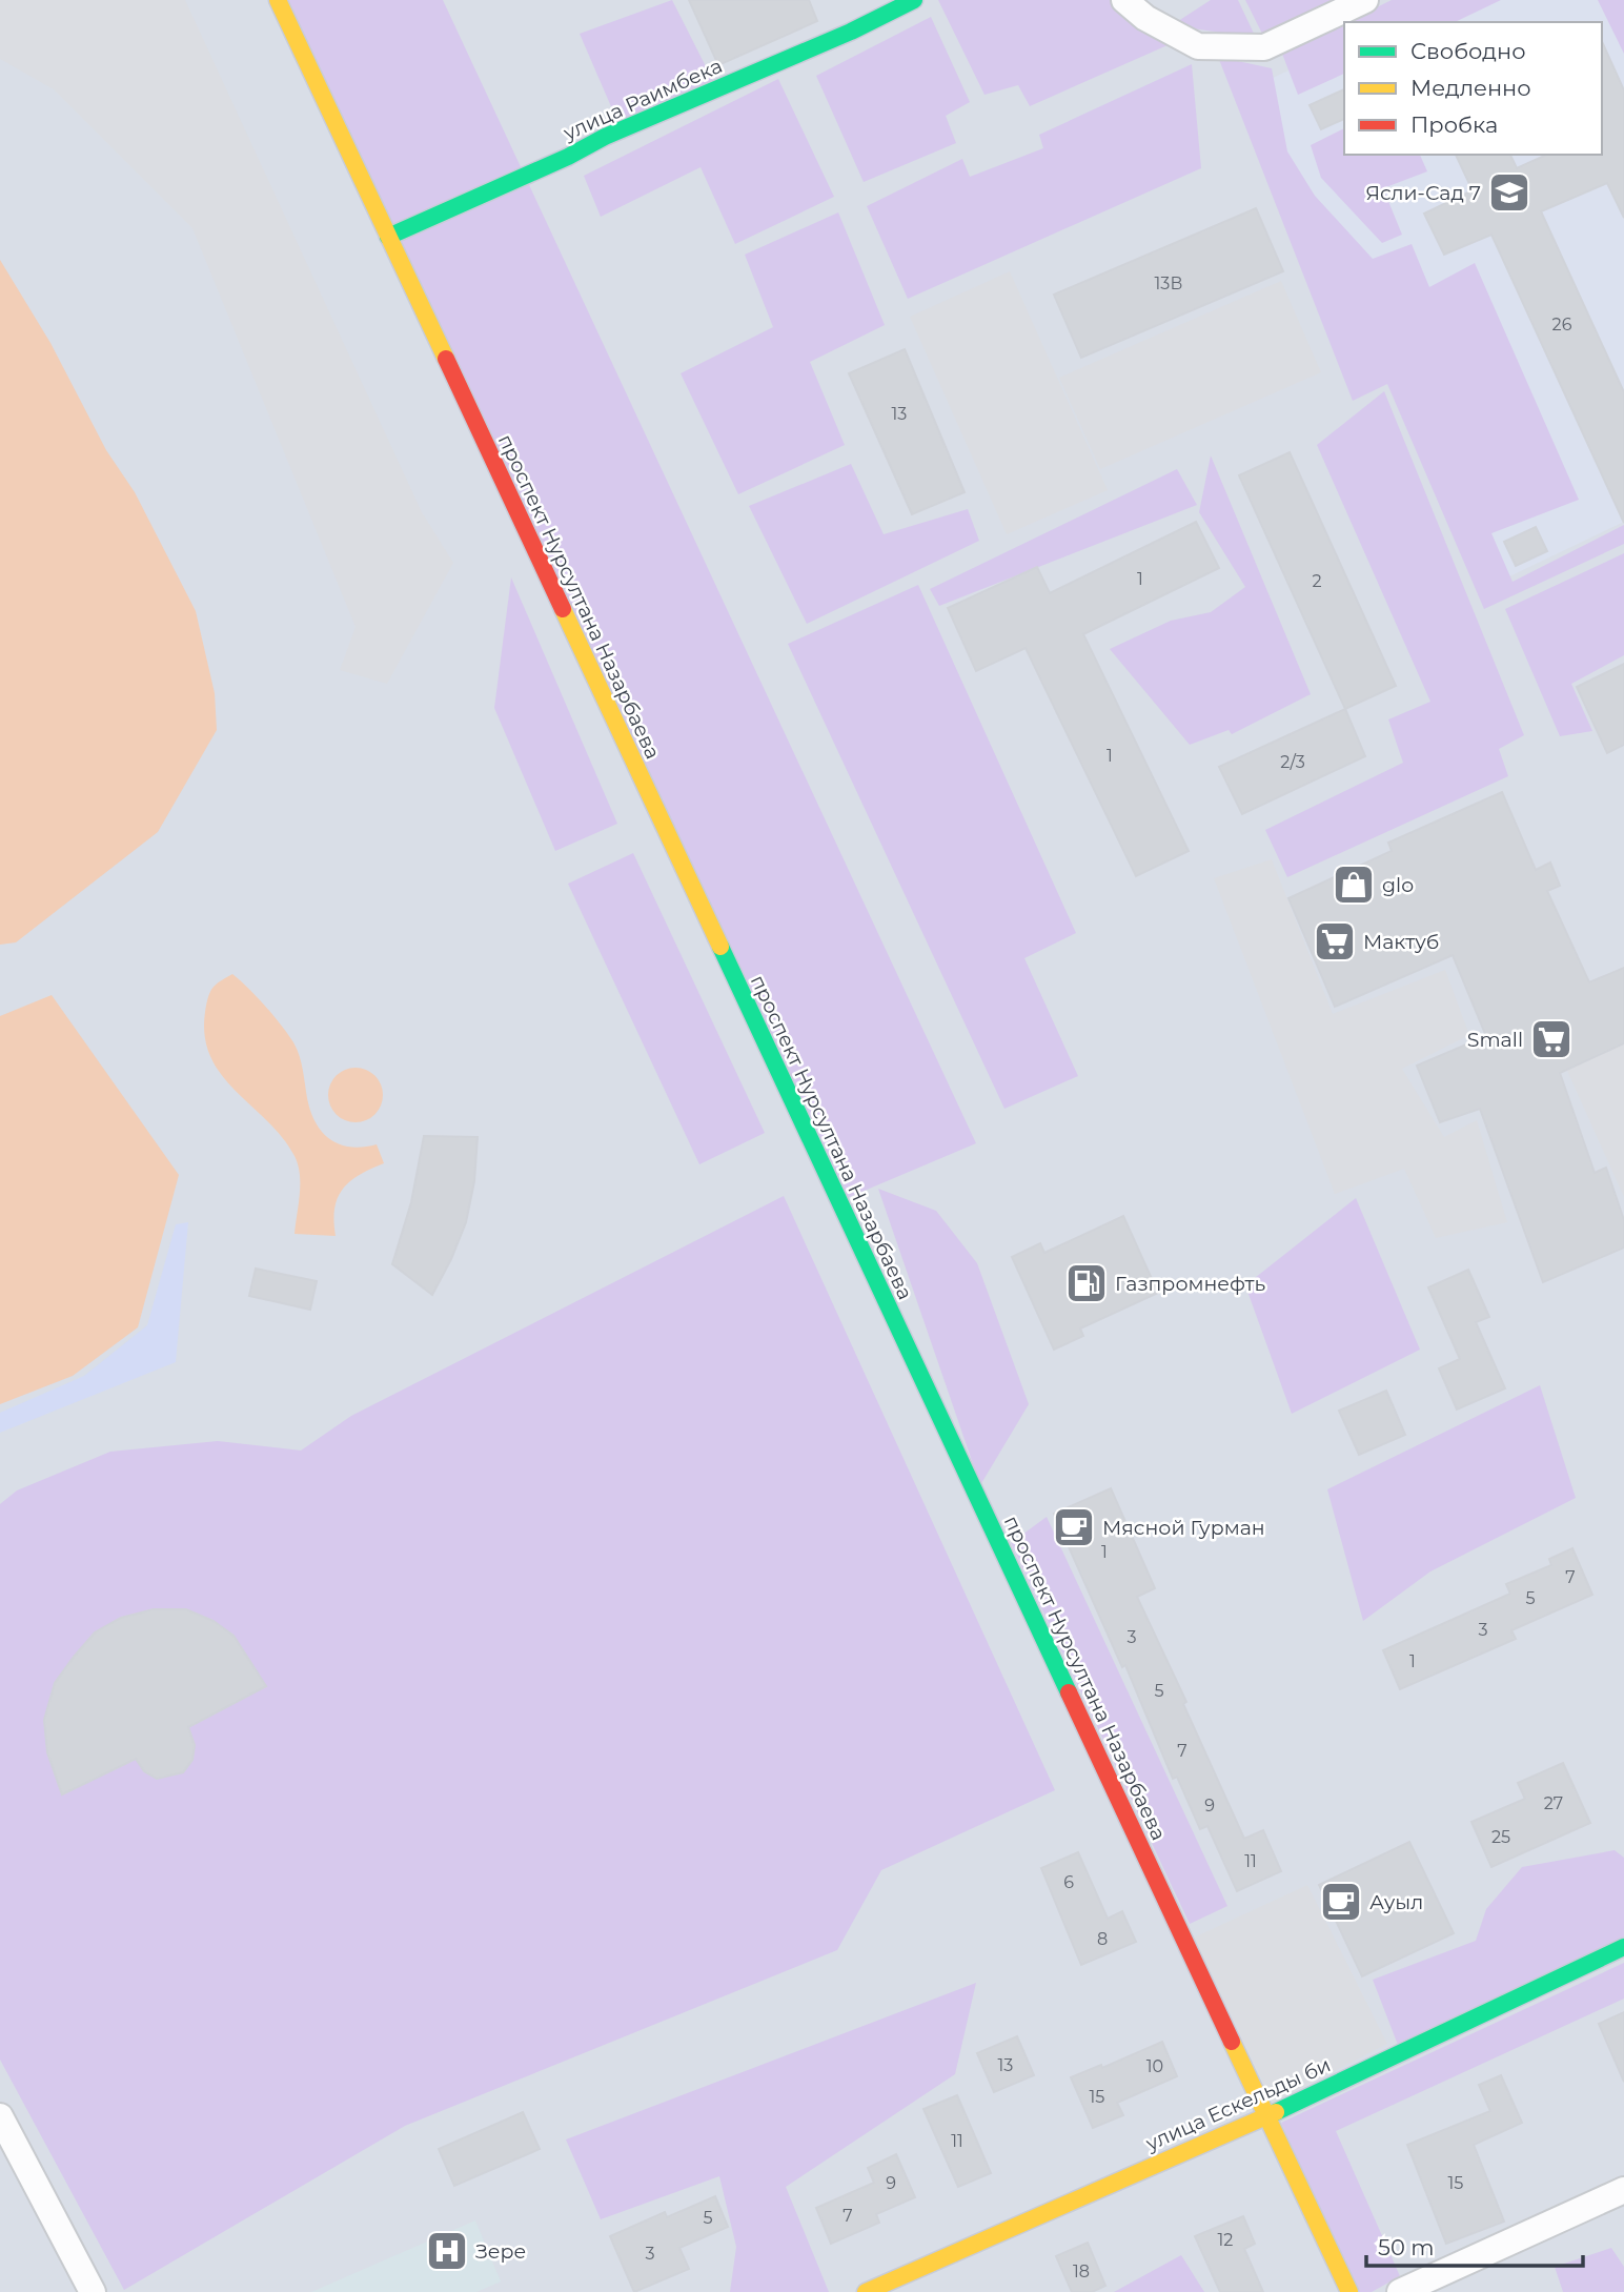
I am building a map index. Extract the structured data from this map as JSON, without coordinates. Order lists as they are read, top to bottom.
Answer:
{
  "streets": {
    "main road": ["улица Раимбека", "проспект Нурсултана Назарбаева", "улица Ескельды би"]
  },
  "crossings": [
    ["улица Раимбека", "проспект Нурсултана Назарбаева"],
    ["проспект Нурсултана Назарбаева", "улица Ескельды би"]
  ],
  "places": {
    "school or university": ["Ясли-Сад 7"],
    "shop": ["glo"],
    "supermarket": ["Мактуб", "Small"],
    "fuel station": ["Газпромнефть"],
    "cafe": ["Мясной Гурман", "Ауыл"],
    "hospital": ["Зере"]
  },
  "house_numbers": [
    "13В",
    "26",
    "13",
    "1",
    "2",
    "1",
    "2/3",
    "1",
    "7",
    "5",
    "3",
    "3",
    "1",
    "5",
    "7",
    "27",
    "9",
    "25",
    "11",
    "6",
    "8",
    "13",
    "10",
    "15",
    "11",
    "9",
    "15",
    "7",
    "5",
    "12",
    "3",
    "18"
  ],
  "legend": ["Свободно", "Медленно", "Пробка"],
  "scale_bar": "50 m"
}
